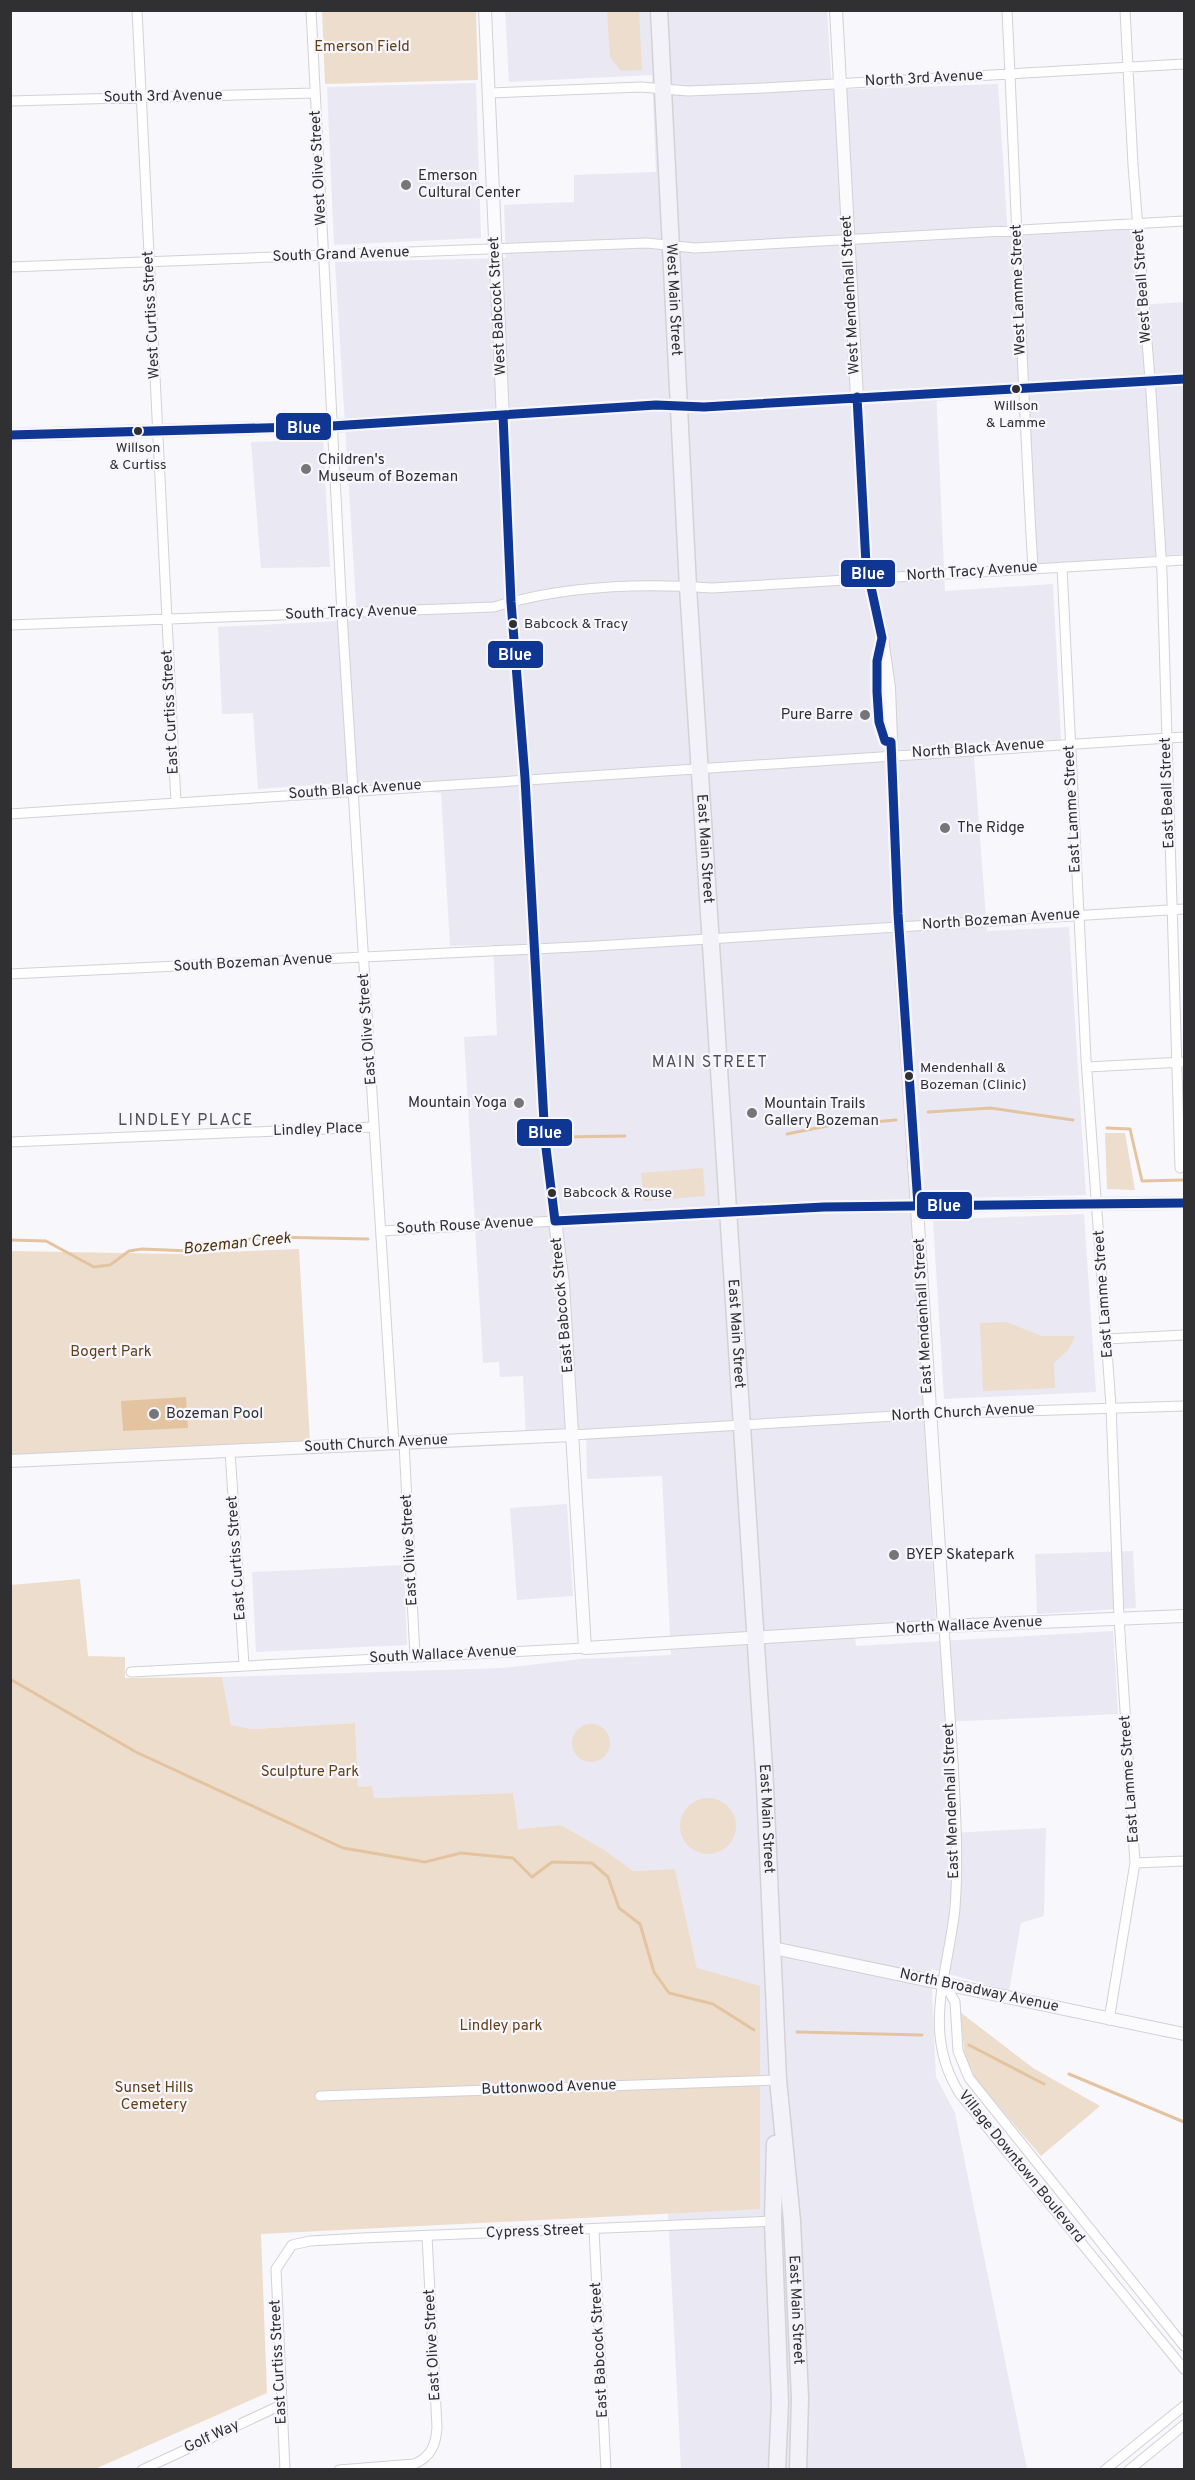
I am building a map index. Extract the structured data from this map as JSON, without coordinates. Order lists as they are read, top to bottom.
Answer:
{
  "streets": {
    "highway": ["West Main Street", "East Main Street"],
    "street": [
      "North 3rd Avenue",
      "South 3rd Avenue",
      "West Olive Street",
      "South Grand Avenue",
      "West Beall Street",
      "West Lamme Street",
      "West Mendenhall Street",
      "West Babcock Street",
      "West Curtiss Street",
      "North Tracy Avenue",
      "South Tracy Avenue",
      "East Curtiss Street",
      "North Black Avenue",
      "South Black Avenue",
      "East Beall Street",
      "East Lamme Street",
      "North Bozeman Avenue",
      "South Bozeman Avenue",
      "East Olive Street",
      "Lindley Place",
      "South Rouse Avenue",
      "East Babcock Street",
      "East Mendenhall Street",
      "North Church Avenue",
      "South Church Avenue",
      "North Wallace Avenue",
      "South Wallace Avenue",
      "North Broadway Avenue",
      "Buttonwood Avenue",
      "Village Downtown Boulevard",
      "Cypress Street",
      "Golf Way"
    ]
  },
  "crossings": [
    ["North 3rd Avenue", "West Beall Street"],
    ["North 3rd Avenue", "West Lamme Street"],
    ["North 3rd Avenue", "West Mendenhall Street"],
    ["North 3rd Avenue", "West Main Street"],
    ["South 3rd Avenue", "West Olive Street"],
    ["South 3rd Avenue", "West Curtiss Street"],
    ["West Olive Street", "South Grand Avenue"],
    ["West Olive Street", "South Tracy Avenue"],
    ["West Olive Street", "East Olive Street"],
    ["South Grand Avenue", "West Beall Street"],
    ["South Grand Avenue", "West Lamme Street"],
    ["South Grand Avenue", "West Mendenhall Street"],
    ["South Grand Avenue", "West Main Street"],
    ["South Grand Avenue", "West Babcock Street"],
    ["South Grand Avenue", "West Curtiss Street"],
    ["West Beall Street", "North Tracy Avenue"],
    ["West Beall Street", "East Beall Street"],
    ["West Lamme Street", "North Tracy Avenue"],
    ["West Mendenhall Street", "North Tracy Avenue"],
    ["West Mendenhall Street", "East Mendenhall Street"],
    ["West Main Street", "North Tracy Avenue"],
    ["West Main Street", "South Tracy Avenue"],
    ["West Main Street", "East Main Street"],
    ["West Babcock Street", "South Tracy Avenue"],
    ["West Babcock Street", "East Babcock Street"],
    ["West Curtiss Street", "South Tracy Avenue"],
    ["West Curtiss Street", "East Curtiss Street"],
    ["North Tracy Avenue", "South Tracy Avenue"],
    ["North Tracy Avenue", "East Beall Street"],
    ["North Tracy Avenue", "East Lamme Street"],
    ["North Tracy Avenue", "East Main Street"],
    ["North Tracy Avenue", "East Mendenhall Street"],
    ["South Tracy Avenue", "East Curtiss Street"],
    ["South Tracy Avenue", "East Main Street"],
    ["South Tracy Avenue", "East Olive Street"],
    ["South Tracy Avenue", "East Babcock Street"],
    ["East Curtiss Street", "South Black Avenue"],
    ["East Curtiss Street", "South Church Avenue"],
    ["East Curtiss Street", "South Wallace Avenue"],
    ["East Curtiss Street", "Cypress Street"],
    ["East Curtiss Street", "Golf Way"],
    ["North Black Avenue", "South Black Avenue"],
    ["North Black Avenue", "East Beall Street"],
    ["North Black Avenue", "East Lamme Street"],
    ["North Black Avenue", "East Main Street"],
    ["North Black Avenue", "East Mendenhall Street"],
    ["South Black Avenue", "East Main Street"],
    ["South Black Avenue", "East Olive Street"],
    ["South Black Avenue", "East Babcock Street"],
    ["East Beall Street", "North Bozeman Avenue"],
    ["East Lamme Street", "North Bozeman Avenue"],
    ["East Lamme Street", "South Rouse Avenue"],
    ["East Lamme Street", "North Church Avenue"],
    ["East Lamme Street", "North Wallace Avenue"],
    ["East Lamme Street", "North Broadway Avenue"],
    ["East Main Street", "North Bozeman Avenue"],
    ["East Main Street", "South Bozeman Avenue"],
    ["East Main Street", "South Rouse Avenue"],
    ["East Main Street", "North Church Avenue"],
    ["East Main Street", "South Church Avenue"],
    ["East Main Street", "North Wallace Avenue"],
    ["East Main Street", "South Wallace Avenue"],
    ["East Main Street", "North Broadway Avenue"],
    ["East Main Street", "Buttonwood Avenue"],
    ["East Main Street", "Cypress Street"],
    ["North Bozeman Avenue", "South Bozeman Avenue"],
    ["North Bozeman Avenue", "East Mendenhall Street"],
    ["South Bozeman Avenue", "East Olive Street"],
    ["South Bozeman Avenue", "East Babcock Street"],
    ["East Olive Street", "Lindley Place"],
    ["East Olive Street", "South Rouse Avenue"],
    ["East Olive Street", "South Church Avenue"],
    ["East Olive Street", "South Wallace Avenue"],
    ["East Olive Street", "Cypress Street"],
    ["South Rouse Avenue", "East Babcock Street"],
    ["South Rouse Avenue", "East Mendenhall Street"],
    ["East Babcock Street", "South Church Avenue"],
    ["East Babcock Street", "South Wallace Avenue"],
    ["East Babcock Street", "Cypress Street"],
    ["East Mendenhall Street", "North Church Avenue"],
    ["East Mendenhall Street", "North Wallace Avenue"],
    ["East Mendenhall Street", "North Broadway Avenue"],
    ["East Mendenhall Street", "Village Downtown Boulevard"],
    ["North Church Avenue", "South Church Avenue"],
    ["North Wallace Avenue", "South Wallace Avenue"],
    ["North Broadway Avenue", "Village Downtown Boulevard"]
  ],
  "districts": ["MAIN STREET", "LINDLEY PLACE"],
  "water": ["Bozeman Creek"],
  "parks": [
    "Emerson Field",
    "Bogert Park",
    "Sculpture Park",
    "Lindley park",
    "Sunset Hills Cemetery"
  ],
  "places": [
    "Emerson Cultural Center",
    "Willson & Lamme",
    "Willson & Curtiss",
    "Children's Museum of Bozeman",
    "Babcock & Tracy",
    "Pure Barre",
    "The Ridge",
    "Mendenhall & Bozeman (Clinic)",
    "Mountain Yoga",
    "Mountain Trails Gallery Bozeman",
    "Babcock & Rouse",
    "Bozeman Pool",
    "BYEP Skatepark"
  ],
  "lines": ["transit line Blue"]
}
